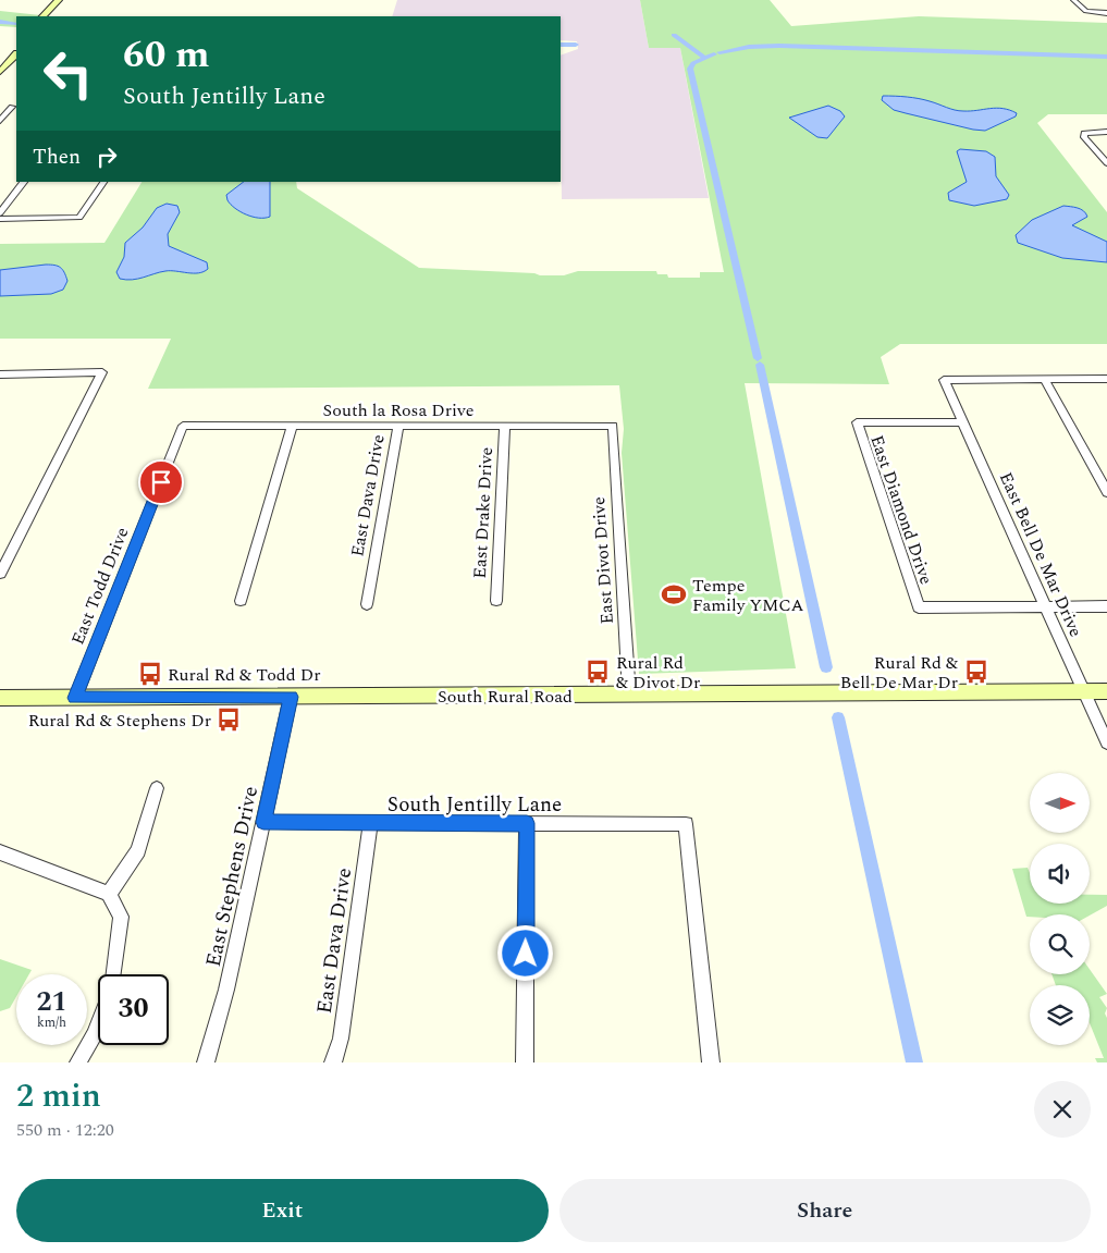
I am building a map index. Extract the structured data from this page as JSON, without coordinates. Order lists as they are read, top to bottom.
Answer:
{
  "streets": {
    "main road": ["South Rural Road"],
    "street": [
      "South la Rosa Drive",
      "East Dava Drive",
      "East Diamond Drive",
      "East Drake Drive",
      "East Bell De Mar Drive",
      "East Divot Drive",
      "East Todd Drive",
      "South Jentilly Lane",
      "East Stephens Drive"
    ]
  },
  "crossings": [
    ["South la Rosa Drive", "East Dava Drive"],
    ["South la Rosa Drive", "East Drake Drive"],
    ["South la Rosa Drive", "East Divot Drive"],
    ["South la Rosa Drive", "East Todd Drive"],
    ["East Dava Drive", "South Jentilly Lane"],
    ["East Diamond Drive", "East Bell De Mar Drive"],
    ["East Bell De Mar Drive", "South Rural Road"],
    ["East Divot Drive", "South Rural Road"],
    ["East Todd Drive", "South Rural Road"],
    ["South Rural Road", "East Stephens Drive"],
    ["South Jentilly Lane", "East Stephens Drive"]
  ],
  "places": {
    "sports": ["Tempe Family YMCA"],
    "bus stop": [
      "Rural Rd & Divot Dr",
      "Rural Rd & Bell De Mar Dr",
      "Rural Rd & Todd Dr",
      "Rural Rd & Stephens Dr"
    ]
  },
  "north": "right",
  "page": {
    "turn": ["60 m", "South Jentilly Lane"],
    "then": "Then",
    "speed": "21 km/h",
    "limit": "30",
    "heading": ["2 min", "550 m · 12:20"],
    "buttons": ["Exit", "Share"]
  }
}
